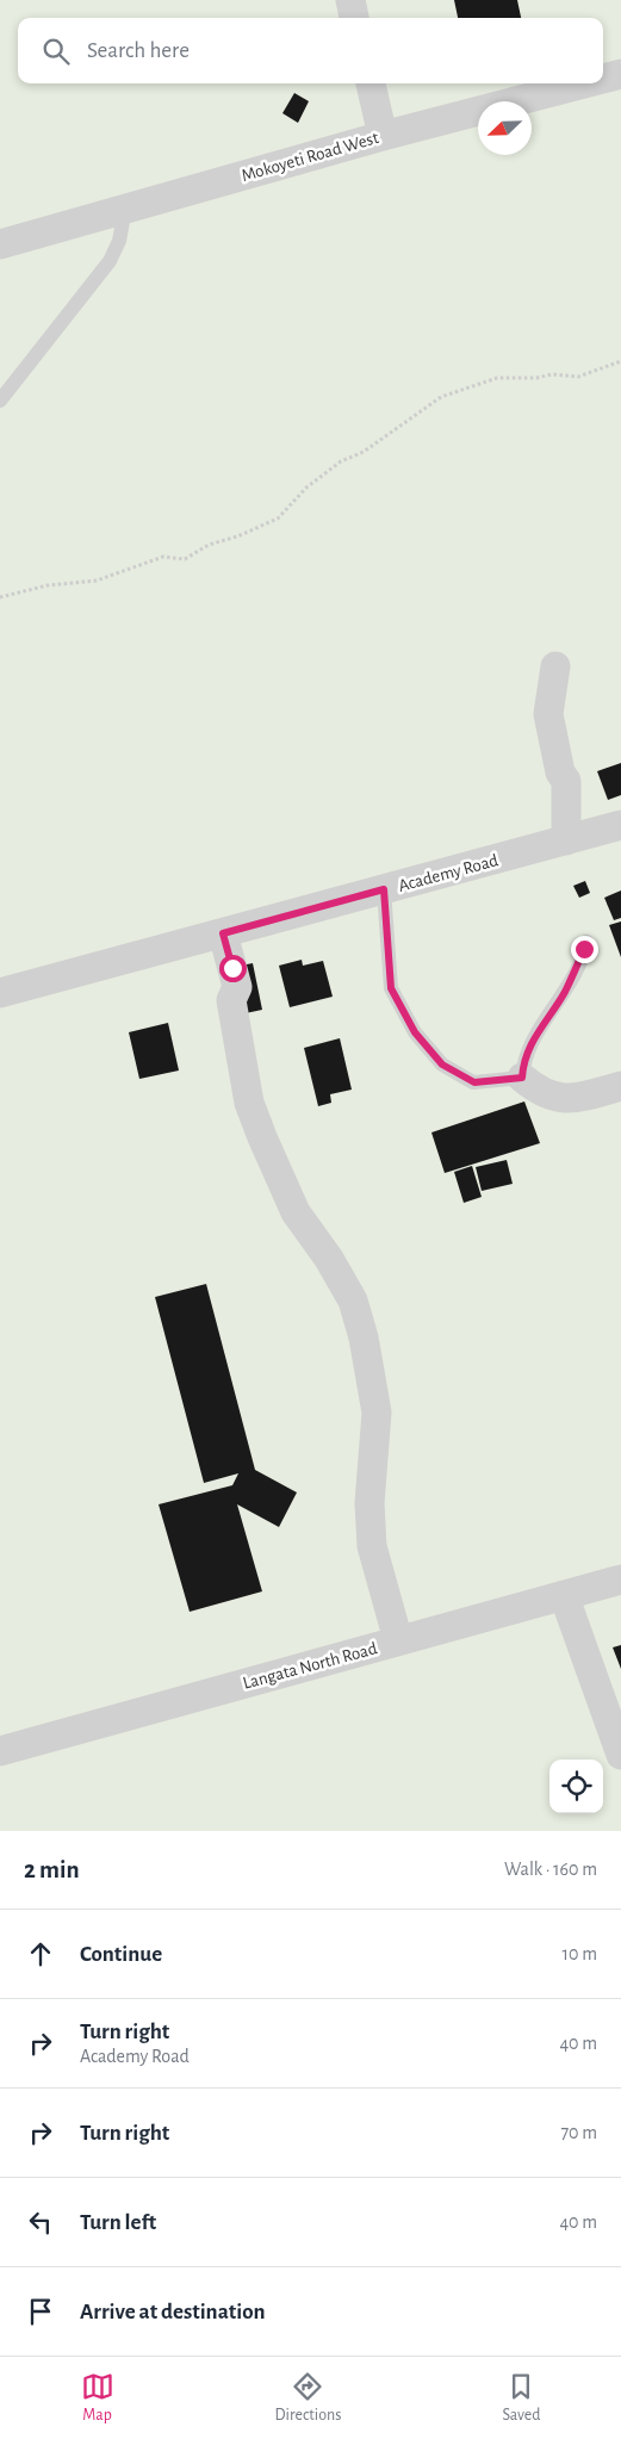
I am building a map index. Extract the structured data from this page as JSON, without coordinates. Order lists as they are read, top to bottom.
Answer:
{
  "streets": {
    "street": ["Mokoyeti Road West", "Academy Road", "Langata North Road"]
  },
  "north": "bottom left",
  "page": {
    "search": "Search here",
    "heading": ["2 min", "Walk · 160 m"],
    "list": [
      ["Continue", "10 m"],
      ["Turn right", "Academy Road", "40 m"],
      ["Turn right", "70 m"],
      ["Turn left", "40 m"],
      "Arrive at destination"
    ],
    "nav": ["Map", "Directions", "Saved"]
  }
}
